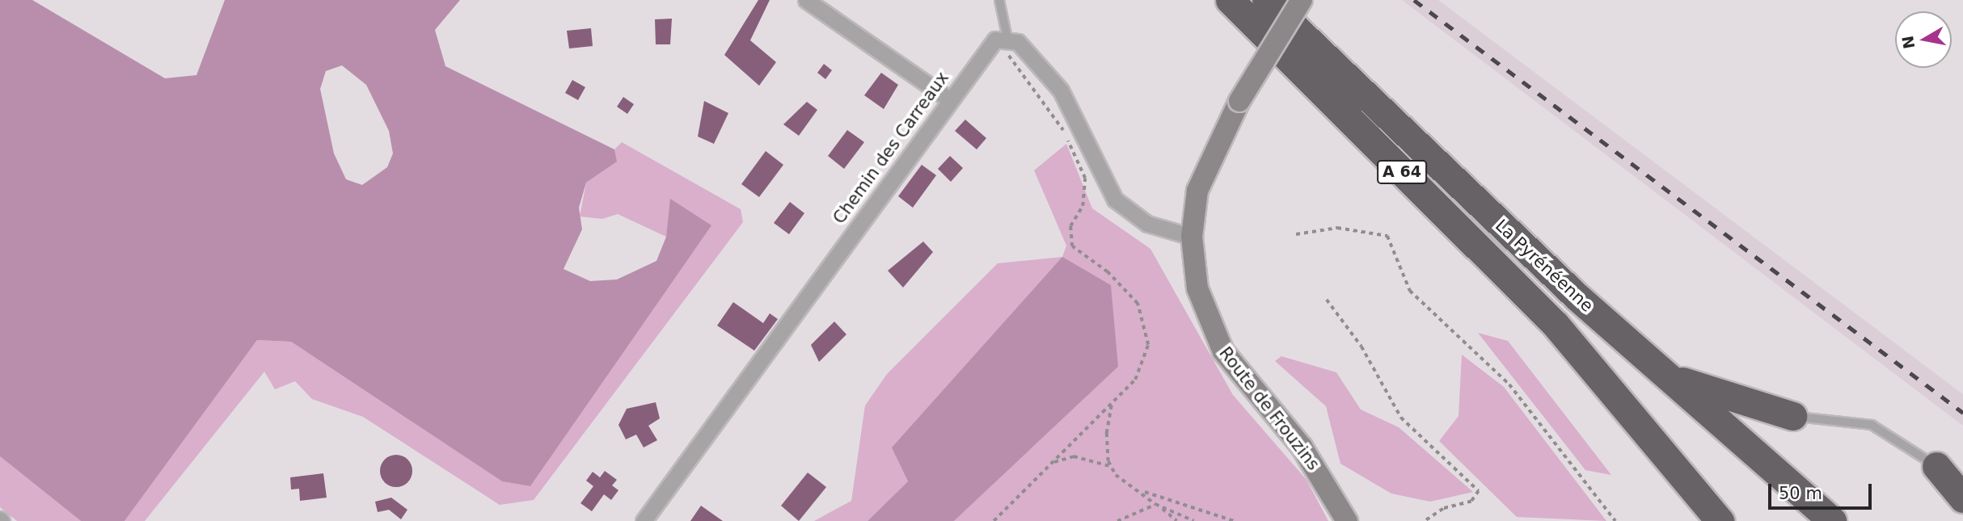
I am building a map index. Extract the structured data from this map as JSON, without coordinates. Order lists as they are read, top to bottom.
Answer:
{
  "streets": {
    "highway": ["A 64", "La Pyrénéenne"],
    "main road": ["Route de Frouzins"],
    "street": ["Chemin des Carreaux"]
  },
  "scale_bar": "50 m",
  "north": "left"
}
